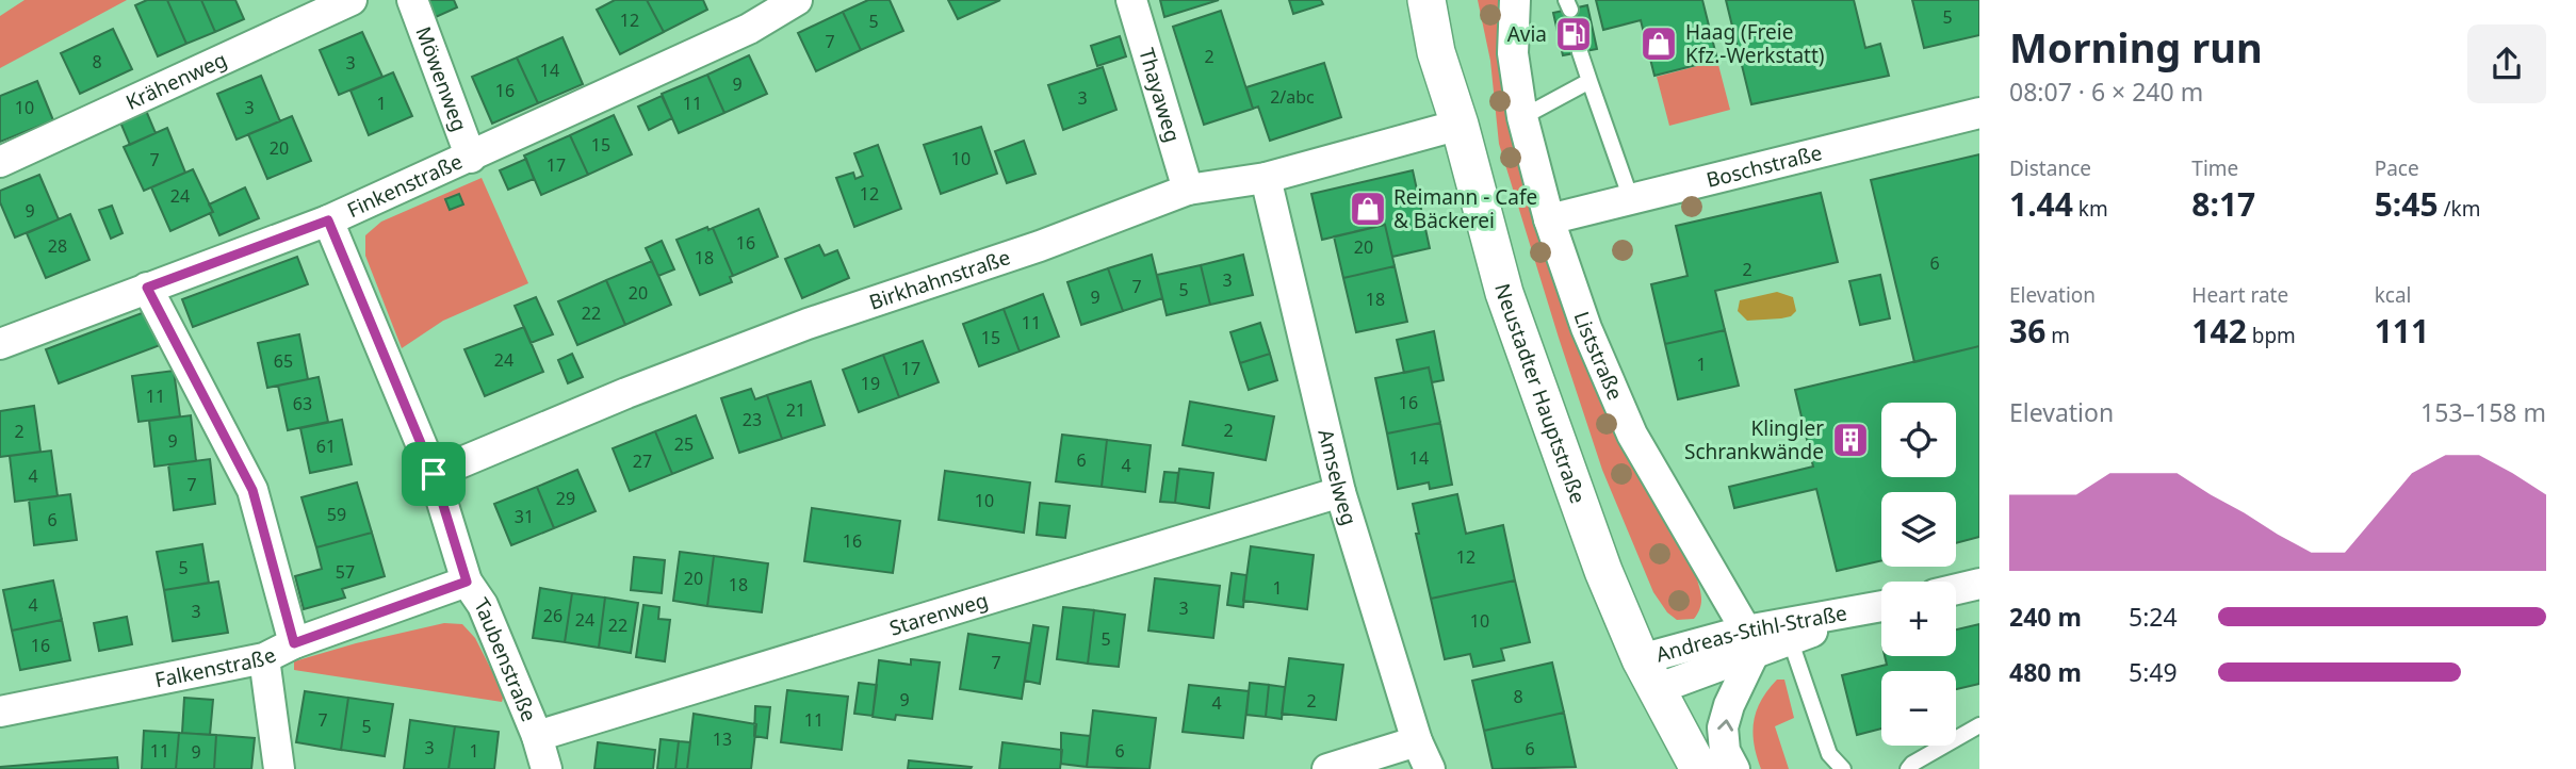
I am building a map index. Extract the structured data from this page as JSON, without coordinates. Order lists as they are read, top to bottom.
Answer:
{
  "streets": {
    "street": [
      "Möwenweg",
      "Krähenweg",
      "Thayaweg",
      "Boschstraße",
      "Finkenstraße",
      "Birkhahnstraße",
      "Liststraße",
      "Neustadter Hauptstraße",
      "Amselweg",
      "Starenweg",
      "Andreas-Stihl-Straße",
      "Taubenstraße",
      "Falkenstraße"
    ]
  },
  "crossings": [
    ["Möwenweg", "Finkenstraße"],
    ["Thayaweg", "Birkhahnstraße"],
    ["Boschstraße", "Liststraße"],
    ["Finkenstraße", "Taubenstraße"],
    ["Birkhahnstraße", "Neustadter Hauptstraße"],
    ["Birkhahnstraße", "Amselweg"],
    ["Birkhahnstraße", "Taubenstraße"],
    ["Liststraße", "Andreas-Stihl-Straße"],
    ["Neustadter Hauptstraße", "Andreas-Stihl-Straße"],
    ["Amselweg", "Starenweg"],
    ["Starenweg", "Taubenstraße"],
    ["Taubenstraße", "Falkenstraße"]
  ],
  "places": {
    "fuel station": ["Avia"],
    "shop": ["Haag (Freie Kfz.-Werkstatt)", "Reimann - Cafe & Bäckerei"],
    "building": ["Klingler Schrankwände"]
  },
  "house_numbers": [
    "5",
    "12",
    "5",
    "7",
    "2",
    "8",
    "3",
    "14",
    "9",
    "16",
    "2/abc",
    "3",
    "1",
    "11",
    "10",
    "3",
    "15",
    "20",
    "10",
    "7",
    "17",
    "12",
    "24",
    "9",
    "16",
    "28",
    "20",
    "18",
    "6",
    "2",
    "3",
    "7",
    "5",
    "20",
    "9",
    "18",
    "22",
    "11",
    "15",
    "24",
    "65",
    "1",
    "17",
    "19",
    "11",
    "16",
    "63",
    "21",
    "23",
    "2",
    "2",
    "9",
    "25",
    "61",
    "14",
    "6",
    "27",
    "4",
    "4",
    "7",
    "29",
    "10",
    "59",
    "31",
    "6",
    "16",
    "12",
    "5",
    "57",
    "20",
    "18",
    "1",
    "4",
    "3",
    "3",
    "26",
    "24",
    "10",
    "22",
    "5",
    "16",
    "7",
    "8",
    "9",
    "2",
    "4",
    "7",
    "11",
    "5",
    "13",
    "3",
    "6",
    "11",
    "1",
    "6",
    "9"
  ],
  "page": {
    "heading": ["Morning run", "08:07 · 6 × 240 m"],
    "stats": [
      ["Distance", "1.44 km"],
      ["Time", "8:17"],
      ["Pace", "5:45 /km"],
      ["Elevation", "36 m"],
      ["Heart rate", "142 bpm"],
      ["kcal", "111"]
    ],
    "chart": ["Elevation", "153–158 m"],
    "map_buttons": ["+", "−"],
    "list": [
      {
        "name": "240 m",
        "note": "5:24"
      },
      {
        "name": "480 m",
        "note": "5:49"
      }
    ]
  }
}
